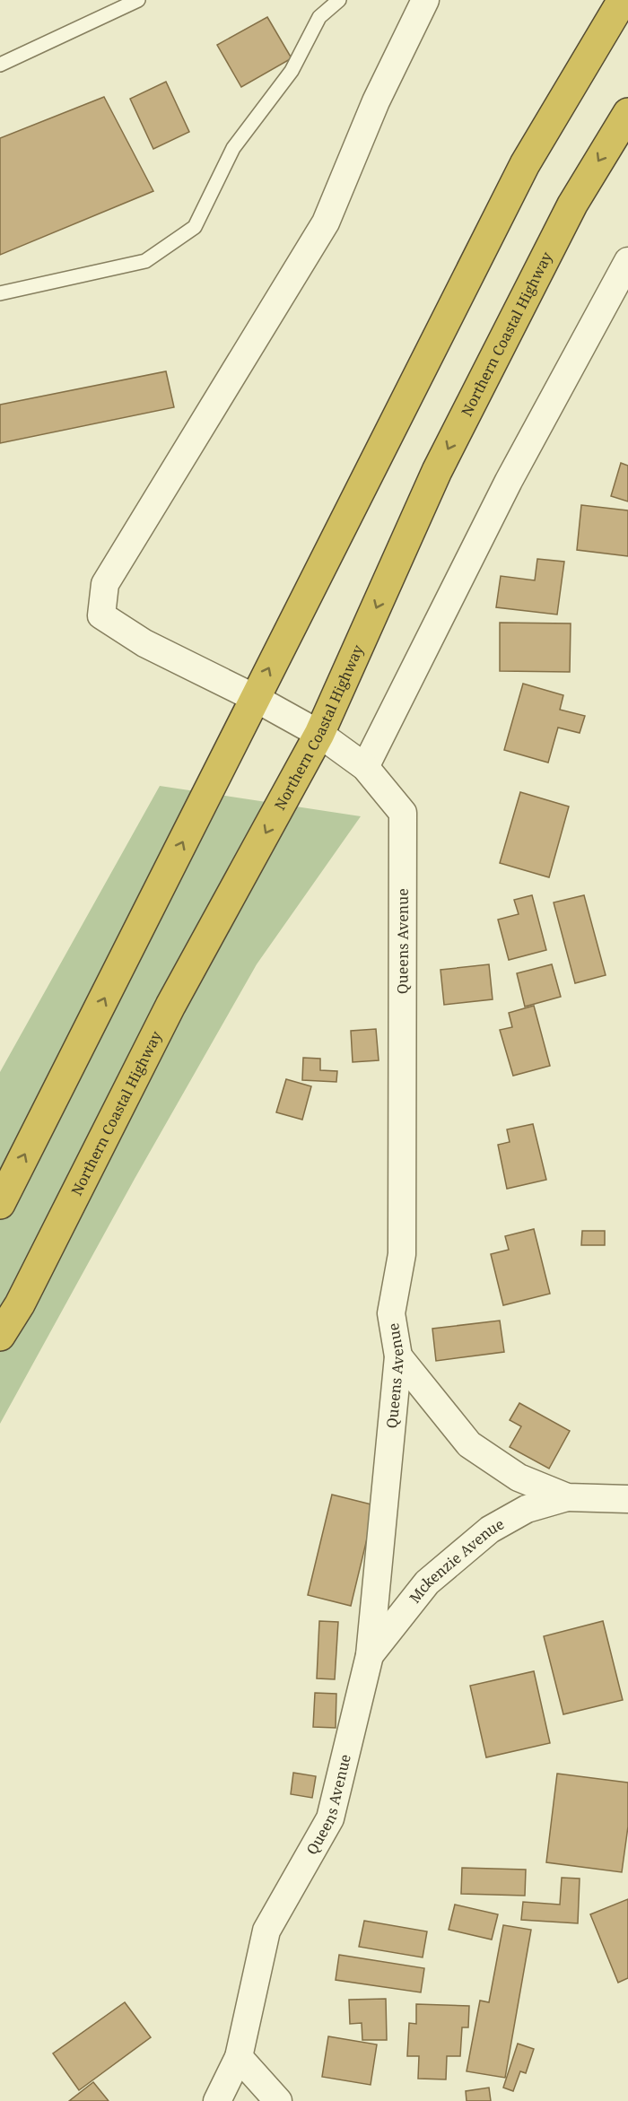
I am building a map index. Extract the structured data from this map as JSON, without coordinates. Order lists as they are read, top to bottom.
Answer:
{
  "streets": {
    "highway": ["Northern Coastal Highway"],
    "street": ["Queens Avenue", "Mckenzie Avenue"]
  },
  "crossings": [
    ["Northern Coastal Highway", "Queens Avenue"],
    ["Queens Avenue", "Mckenzie Avenue"]
  ]
}
